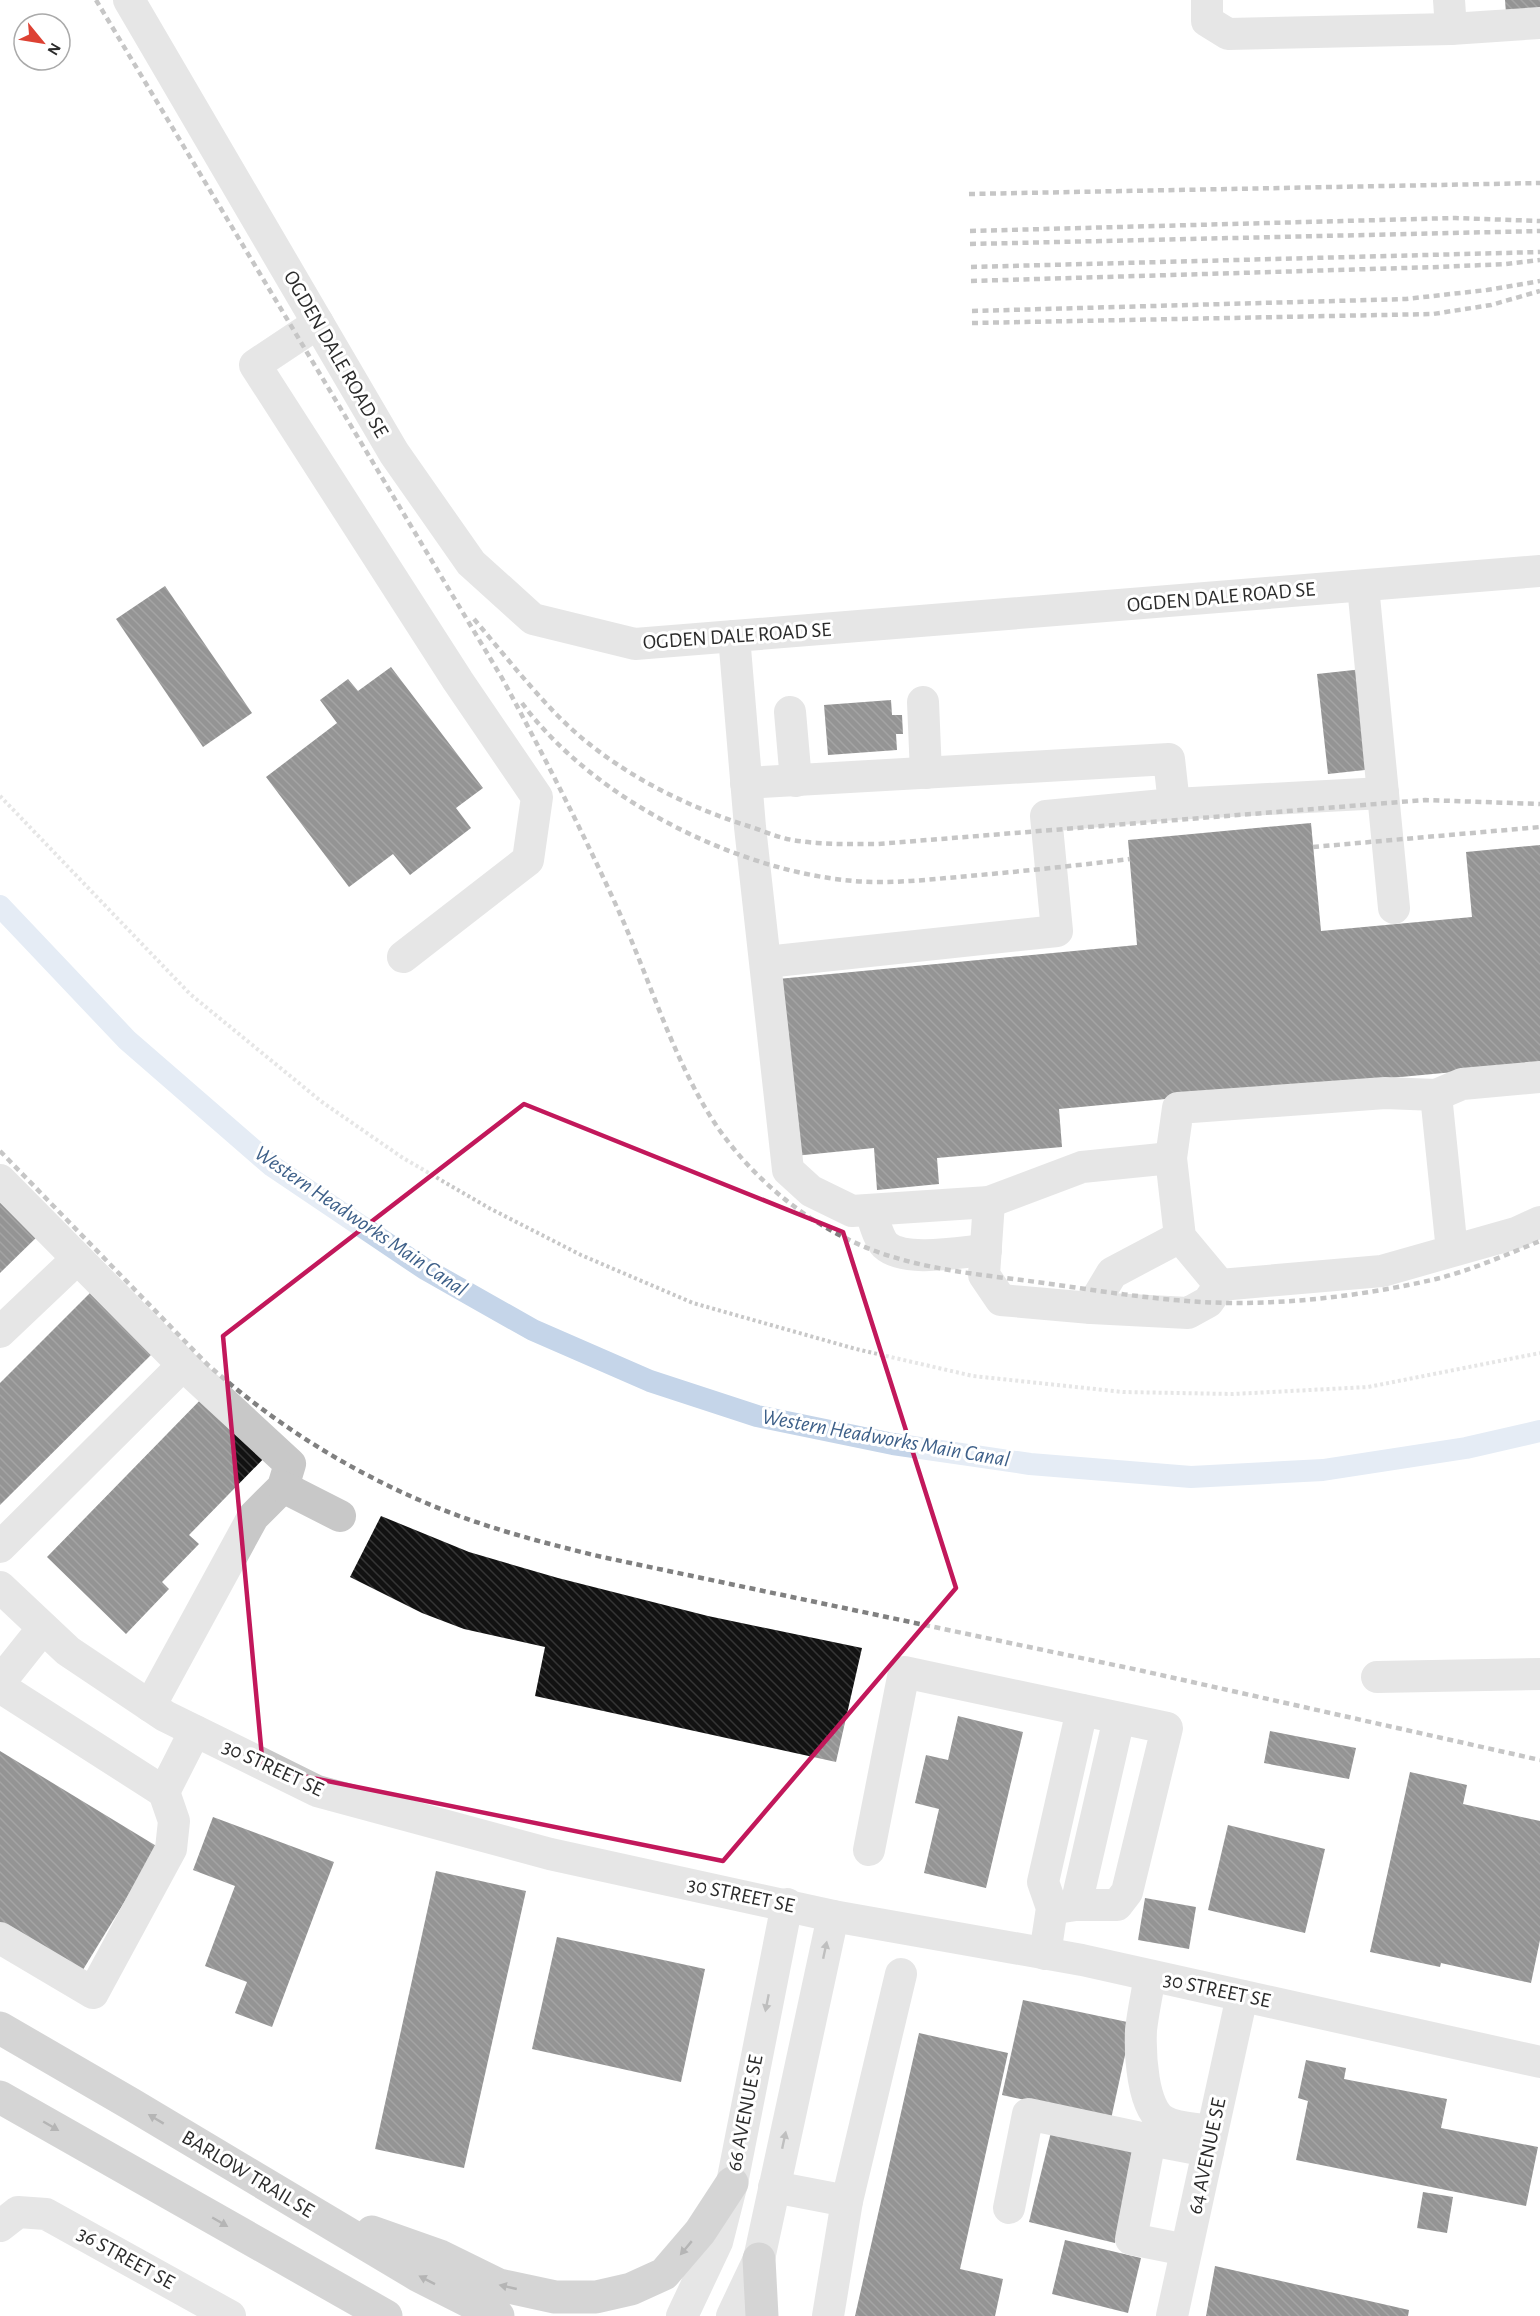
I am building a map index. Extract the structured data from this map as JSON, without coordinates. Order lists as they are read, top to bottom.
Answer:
{
  "streets": {
    "main road": ["BARLOW TRAIL SE"],
    "street": [
      "OGDEN DALE ROAD SE",
      "30 STREET SE",
      "66 AVENUE SE",
      "64 AVENUE SE",
      "36 STREET SE"
    ]
  },
  "crossings": [
    ["30 STREET SE", "66 AVENUE SE"],
    ["30 STREET SE", "64 AVENUE SE"]
  ],
  "water": ["Western Headworks Main Canal"],
  "north": "bottom right"
}
